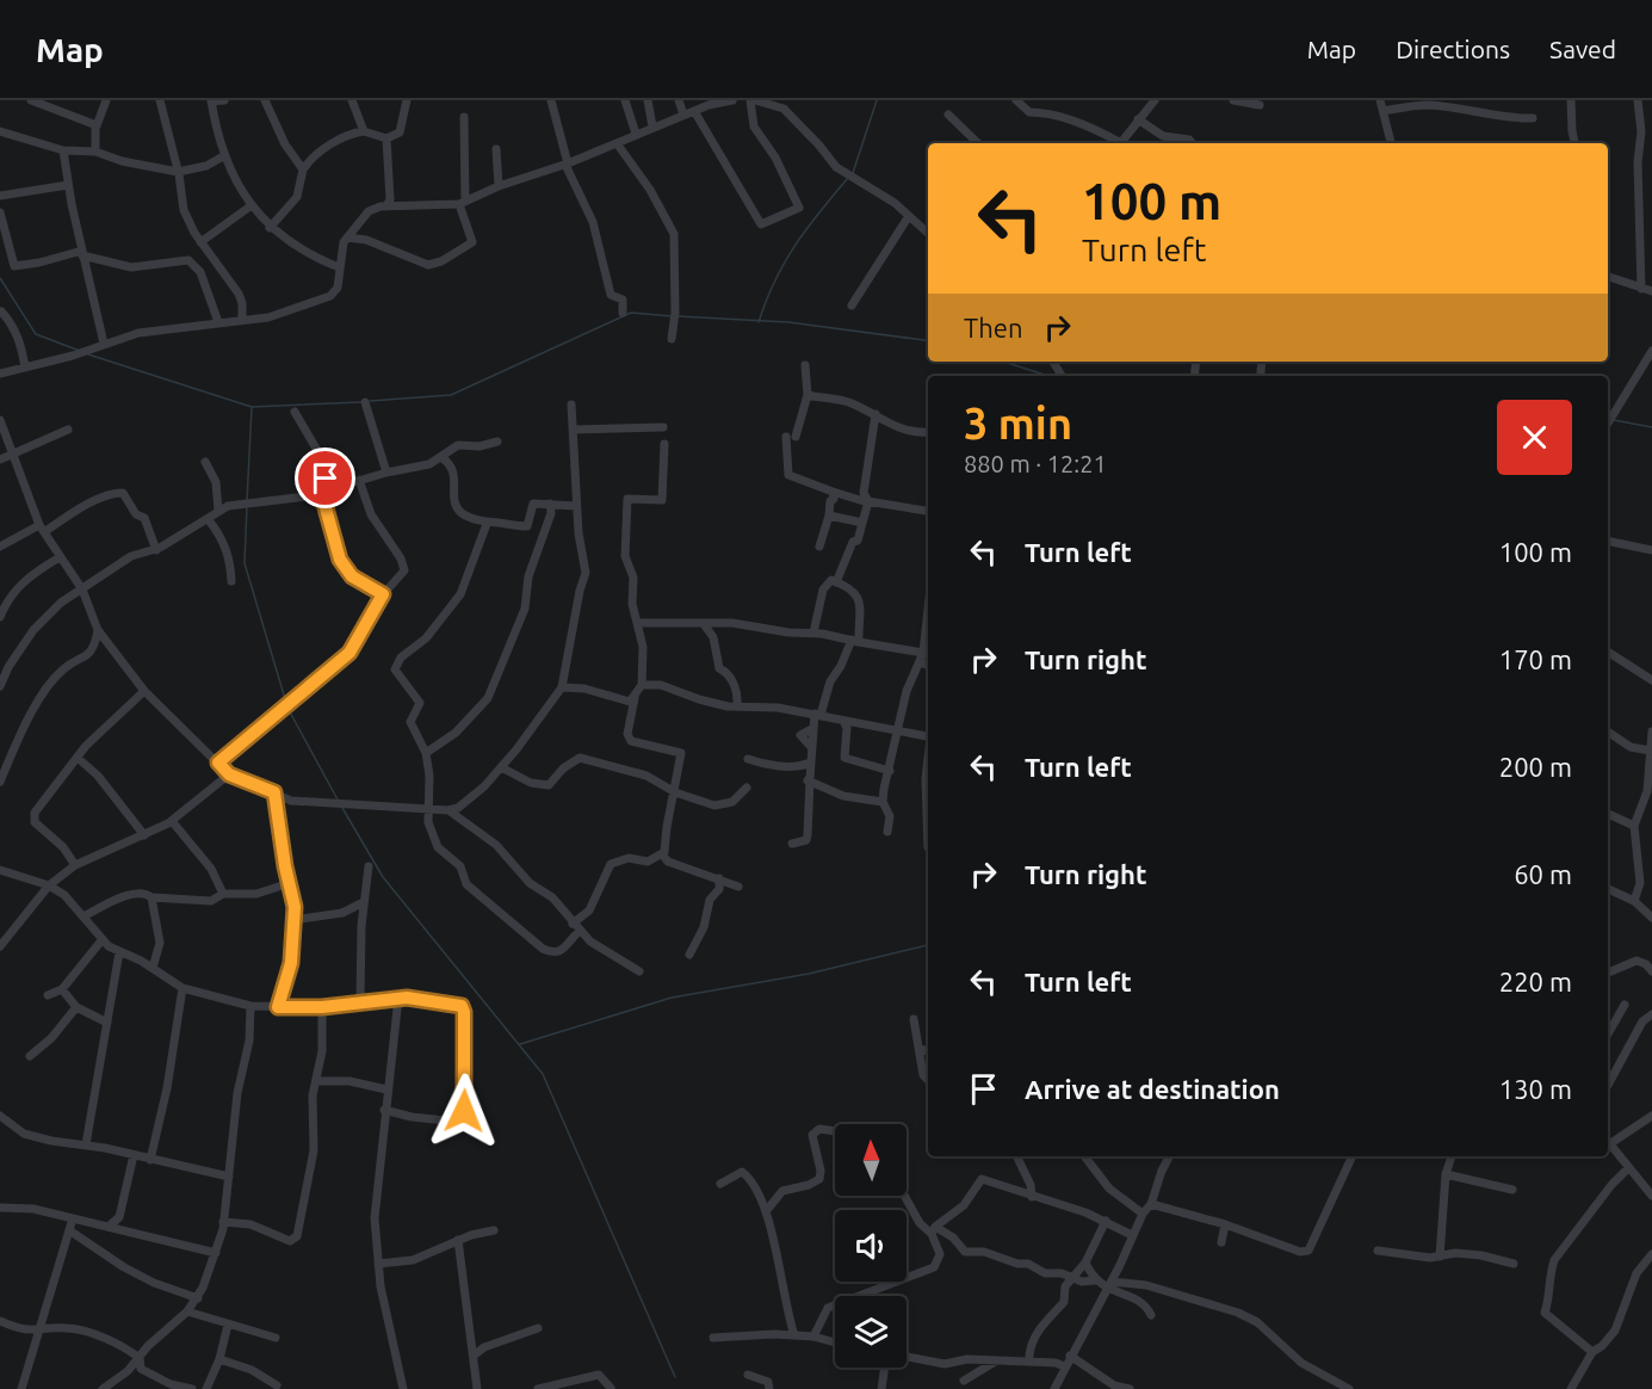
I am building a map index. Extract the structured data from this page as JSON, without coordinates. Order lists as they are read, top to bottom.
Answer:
{
  "north": "top",
  "page": {
    "header": "Map",
    "nav": ["Map", "Directions", "Saved"],
    "turn": ["100 m", "Turn left"],
    "then": "Then",
    "heading": ["3 min", "880 m · 12:21"],
    "list": [
      {
        "name": "Turn left",
        "value": "100 m"
      },
      {
        "name": "Turn right",
        "value": "170 m"
      },
      {
        "name": "Turn left",
        "value": "200 m"
      },
      {
        "name": "Turn right",
        "value": "60 m"
      },
      {
        "name": "Turn left",
        "value": "220 m"
      },
      {
        "name": "Arrive at destination",
        "value": "130 m"
      }
    ]
  }
}
